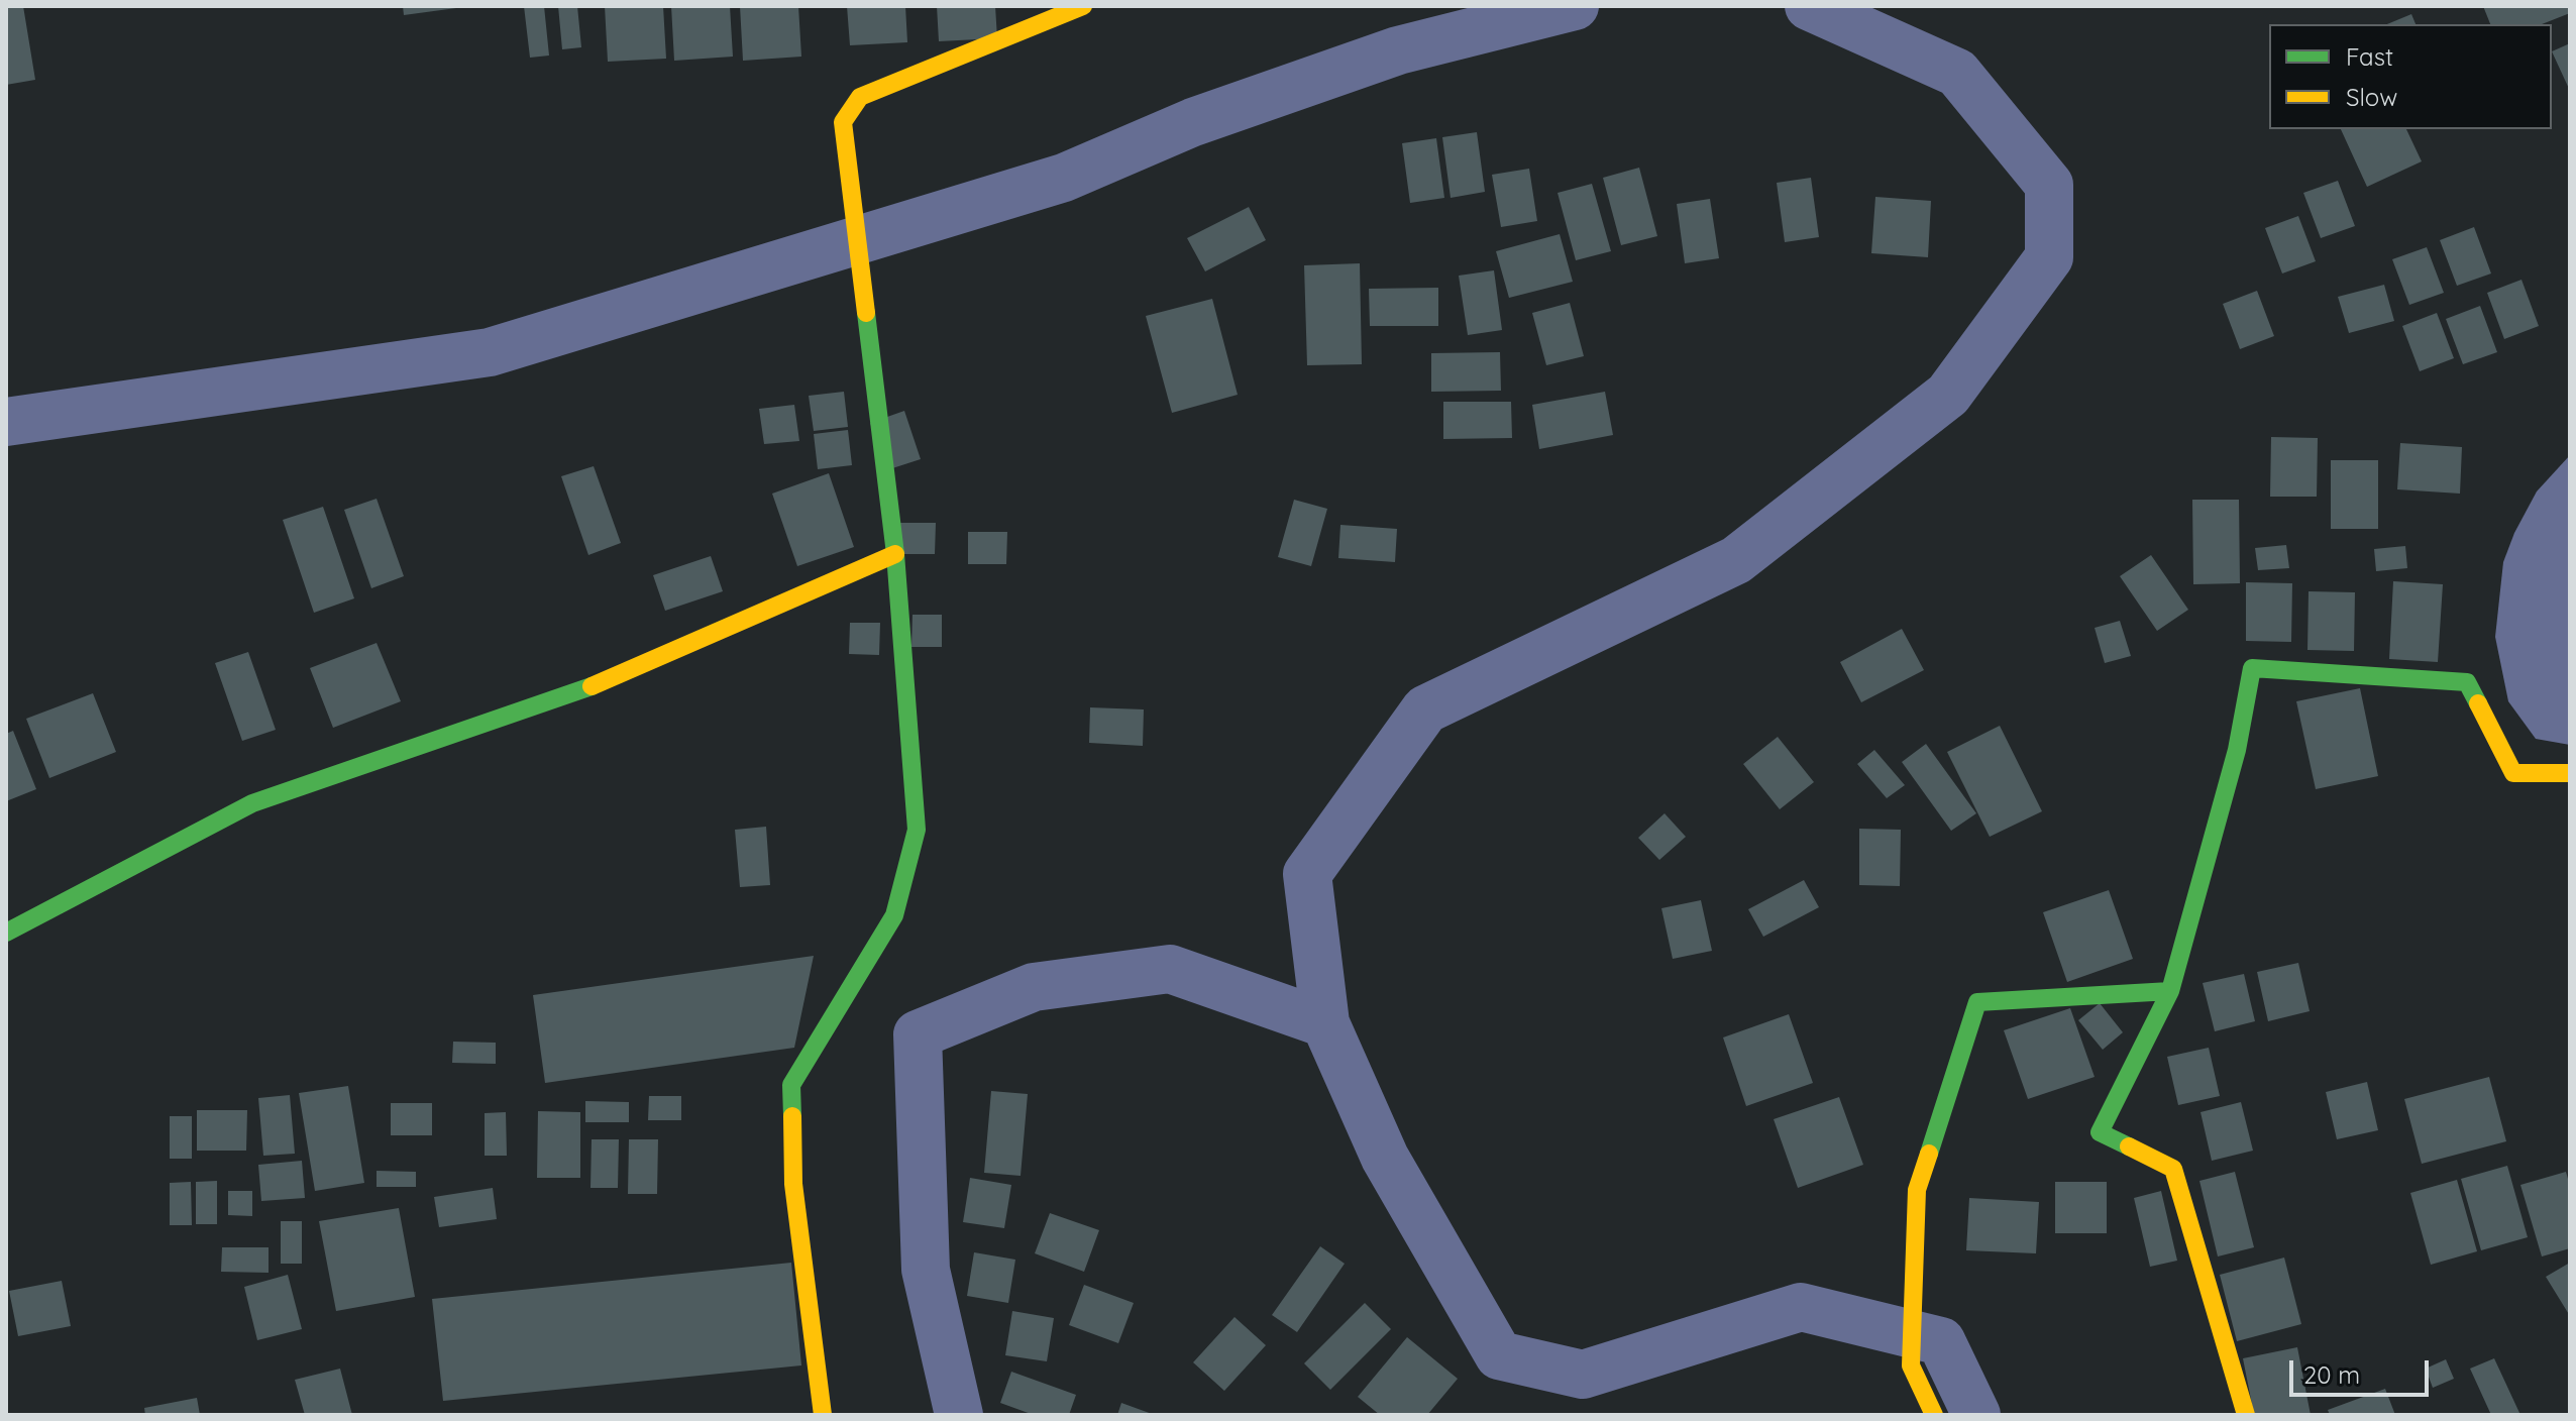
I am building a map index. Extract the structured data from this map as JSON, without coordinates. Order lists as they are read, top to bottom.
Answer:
{
  "legend": ["Fast", "Slow"],
  "scale_bar": "20 m"
}
